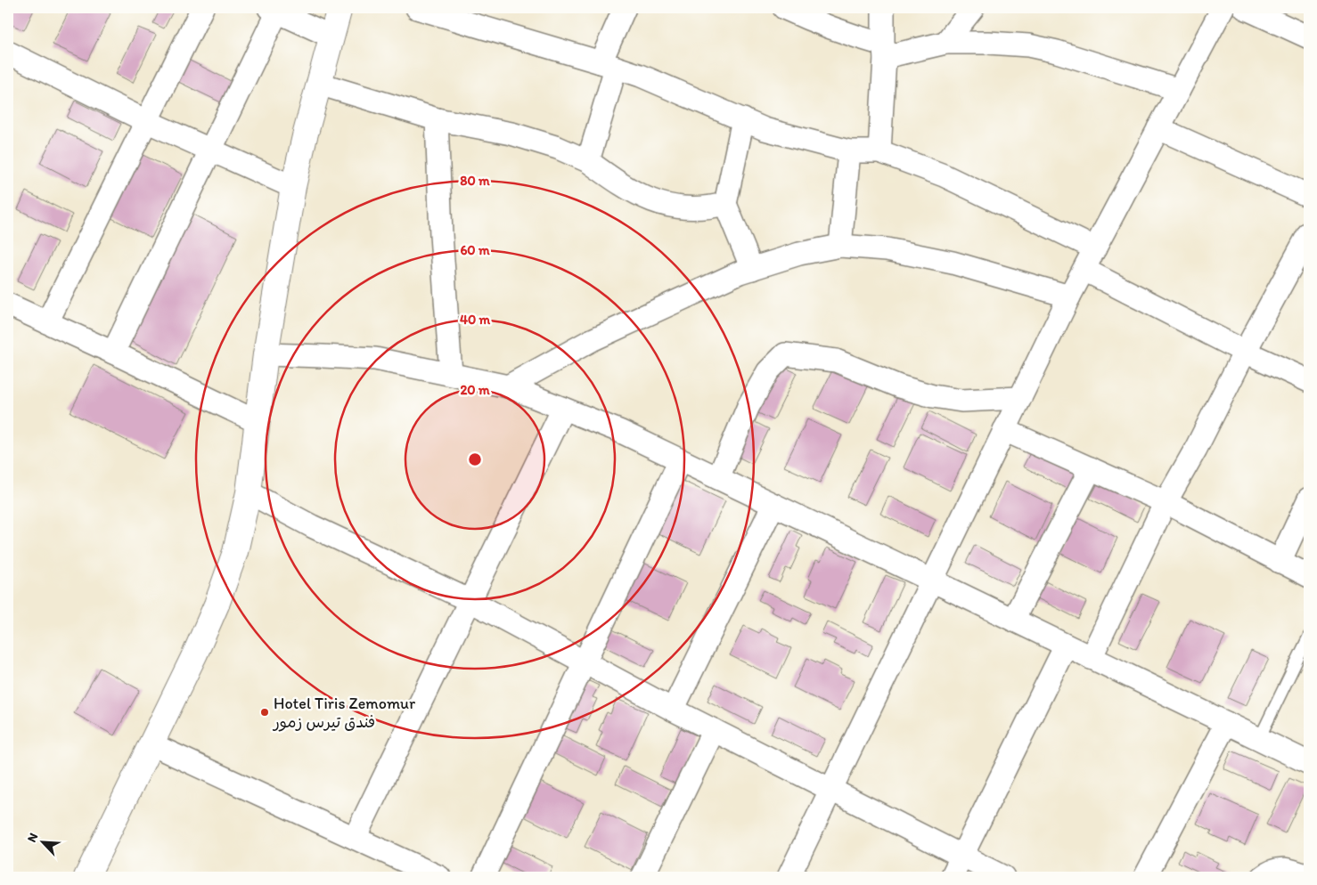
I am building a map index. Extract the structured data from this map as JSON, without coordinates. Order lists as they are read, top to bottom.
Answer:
{
  "places": ["Hotel Tiris Zemomur فندق تيرس زمور"],
  "north": "top left",
  "rings": [
    "80 m",
    "60 m",
    "40 m",
    "20 m"
  ]
}
